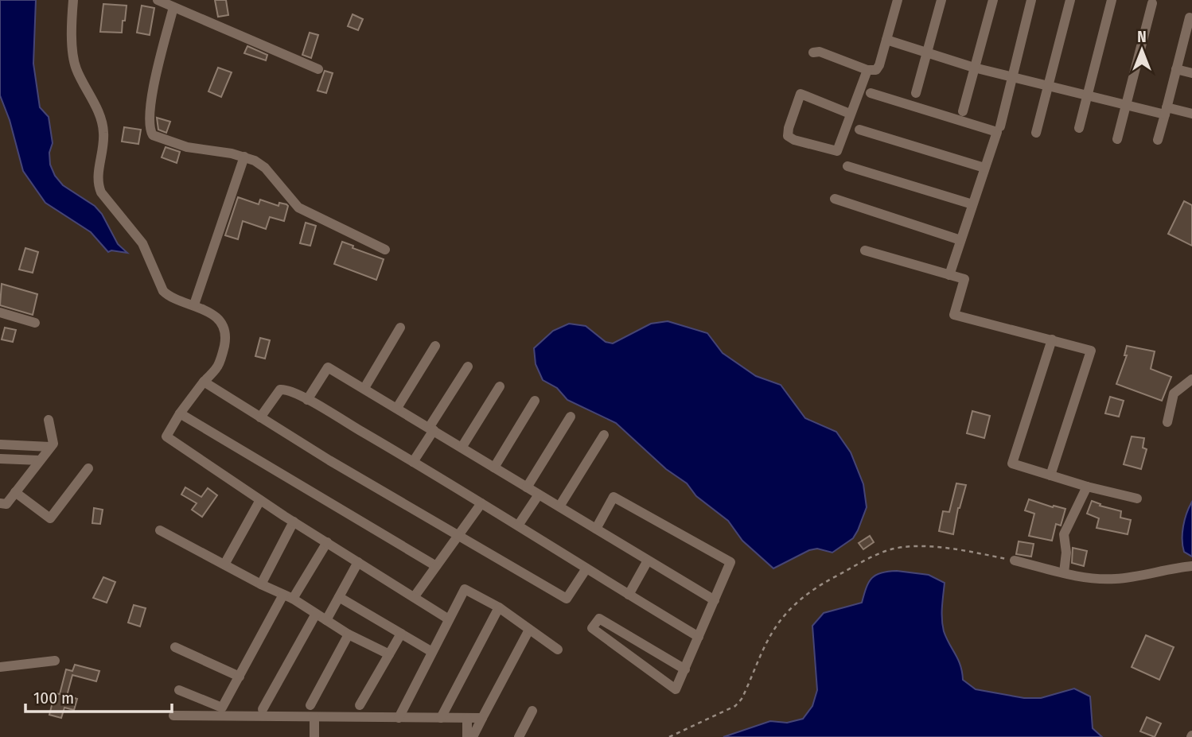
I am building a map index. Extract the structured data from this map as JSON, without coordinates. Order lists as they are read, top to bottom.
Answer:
{
  "scale_bar": "100 m",
  "north": "top"
}
